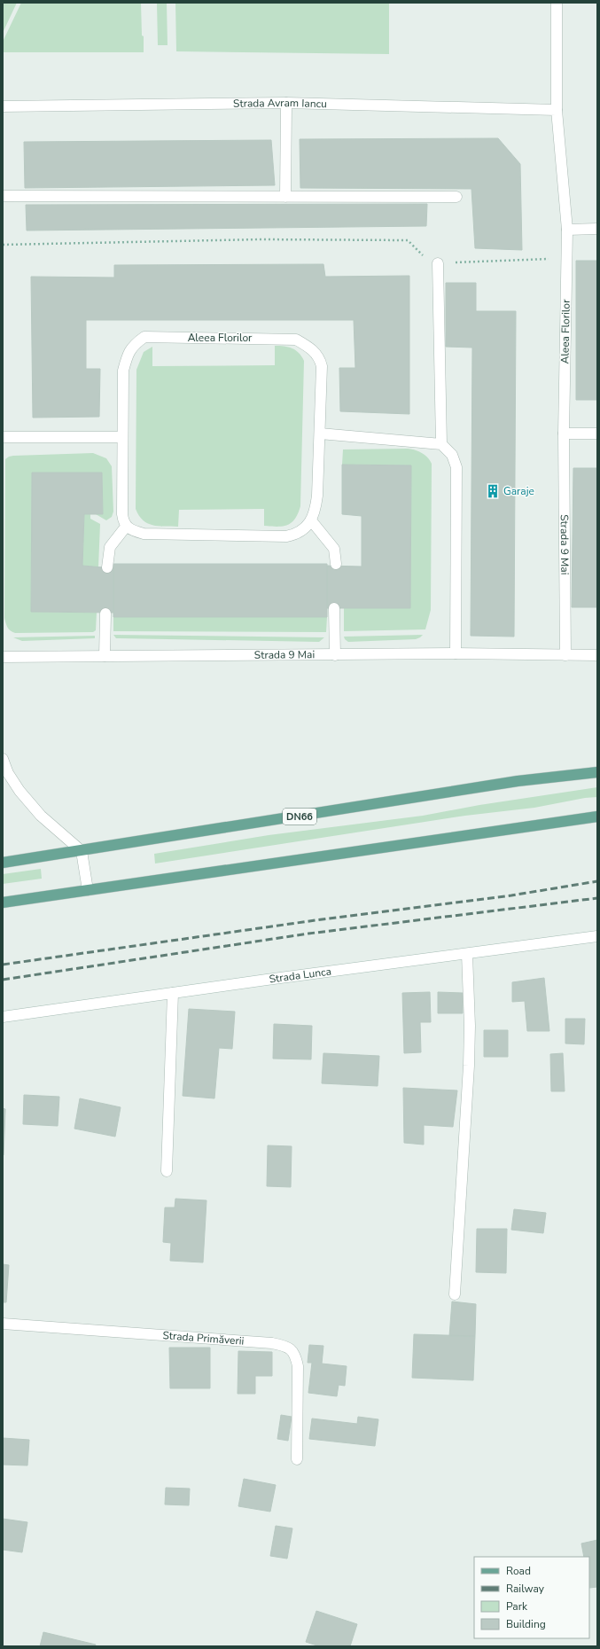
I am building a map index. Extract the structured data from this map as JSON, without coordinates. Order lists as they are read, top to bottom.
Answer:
{
  "streets": {
    "main road": ["DN66"],
    "street": [
      "Strada Avram Iancu",
      "Aleea Florilor",
      "Strada 9 Mai",
      "Strada Lunca",
      "Strada Primăverii"
    ]
  },
  "crossings": [
    ["Strada Avram Iancu", "Aleea Florilor"],
    ["Aleea Florilor", "Strada 9 Mai"]
  ],
  "places": {
    "building": ["Garaje"]
  },
  "legend": [
    "Road",
    "Railway",
    "Park",
    "Building"
  ]
}
